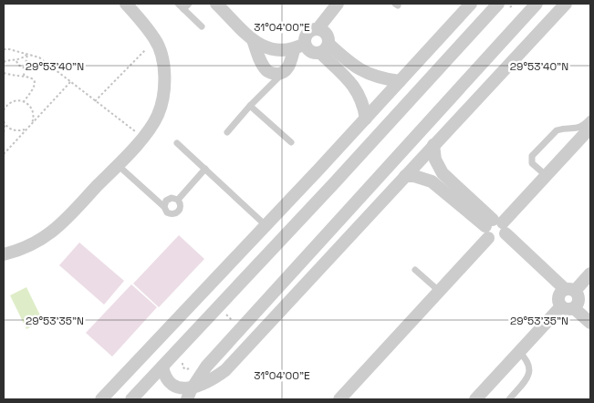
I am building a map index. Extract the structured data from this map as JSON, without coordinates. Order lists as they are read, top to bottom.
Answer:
{
  "coordinates": ["31°04'00\"E", "29°53'40\"N", "29°53'35\"N"]
}
